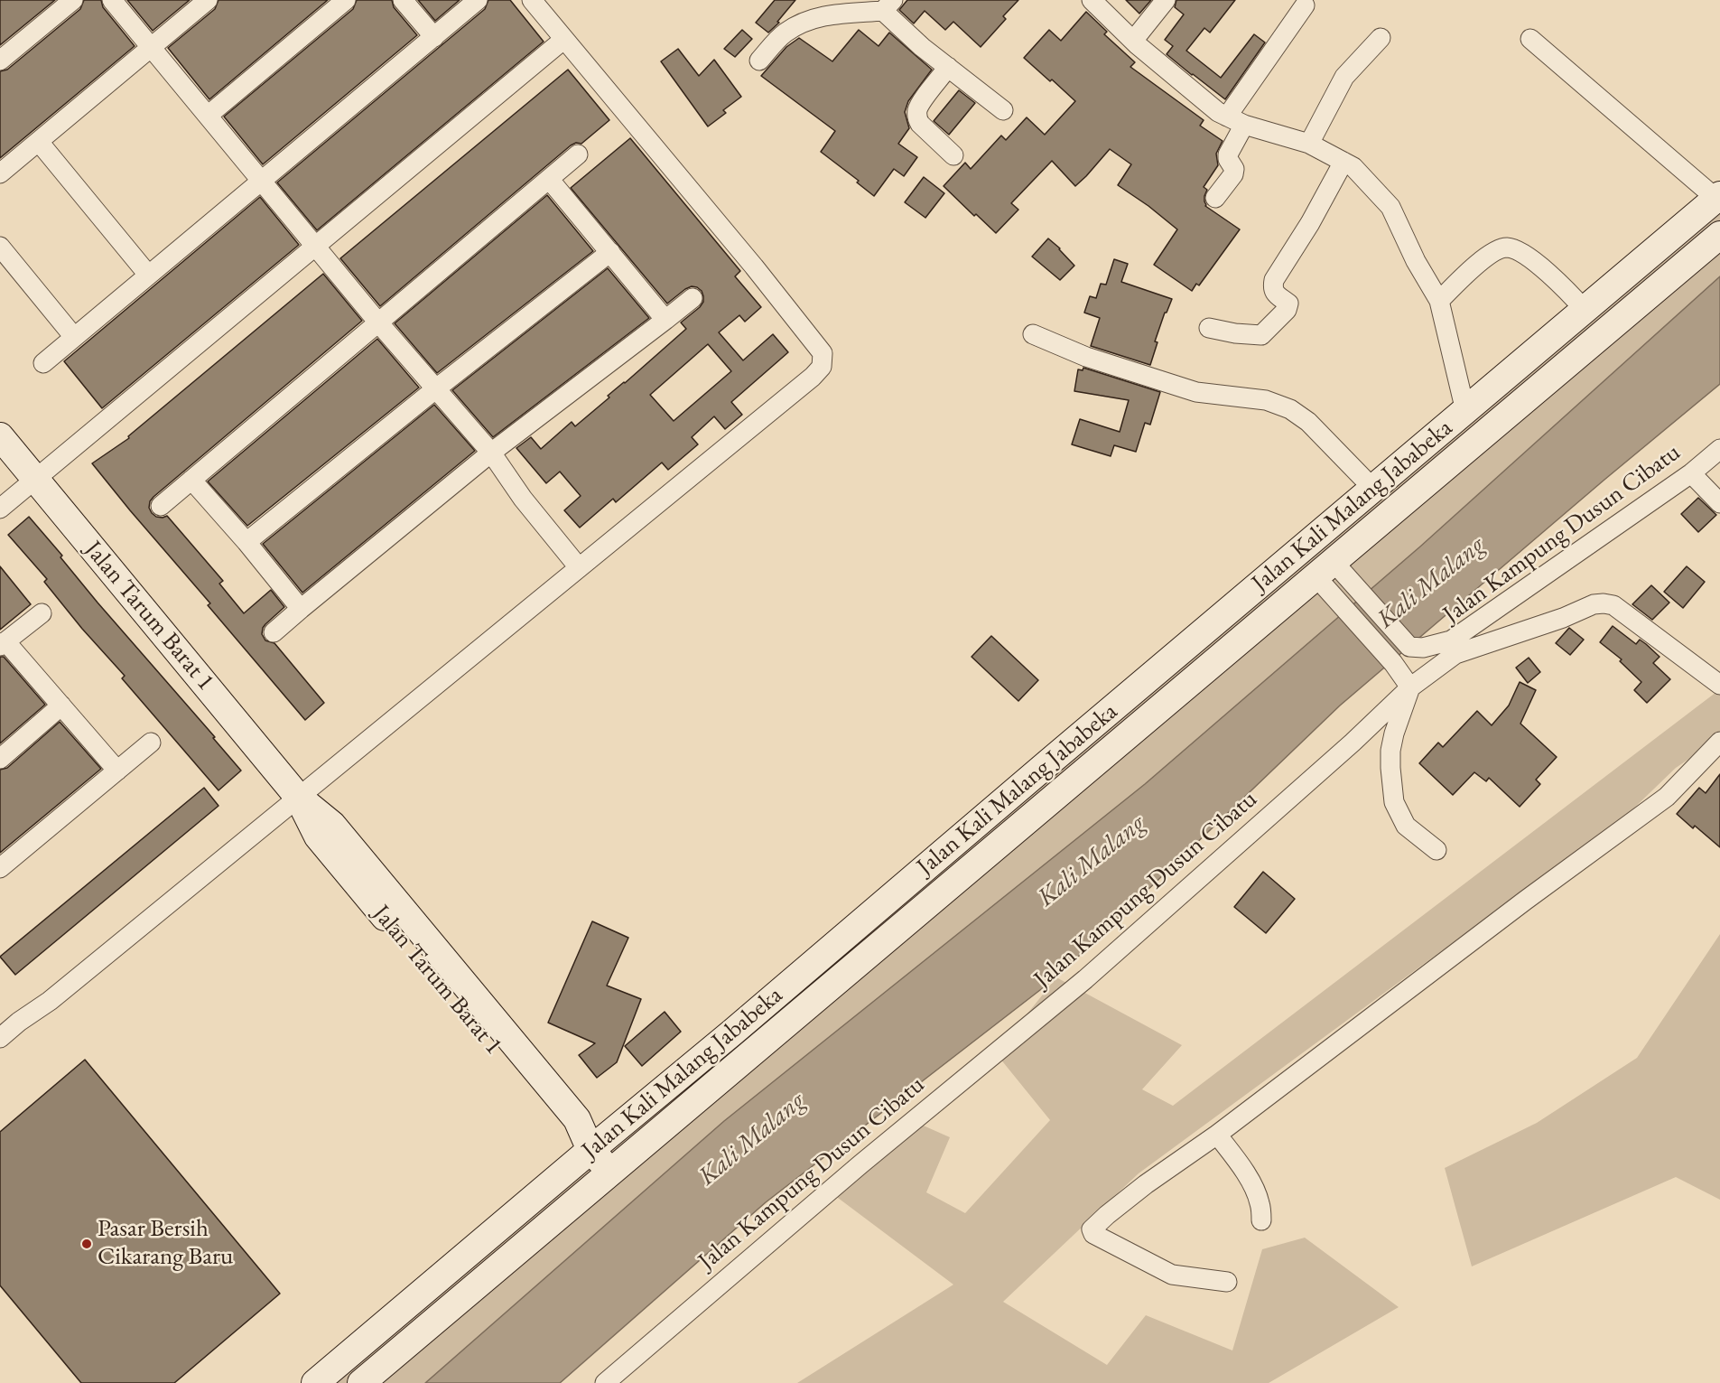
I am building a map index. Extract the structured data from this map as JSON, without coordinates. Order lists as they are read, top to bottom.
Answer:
{
  "streets": {
    "main road": ["Jalan Kali Malang Jababeka", "Jalan Tarum Barat 1"],
    "street": ["Jalan Kampung Dusun Cibatu"]
  },
  "crossings": [
    ["Jalan Kali Malang Jababeka", "Jalan Tarum Barat 1"]
  ],
  "water": ["Kali Malang"],
  "places": ["Pasar Bersih Cikarang Baru"]
}
